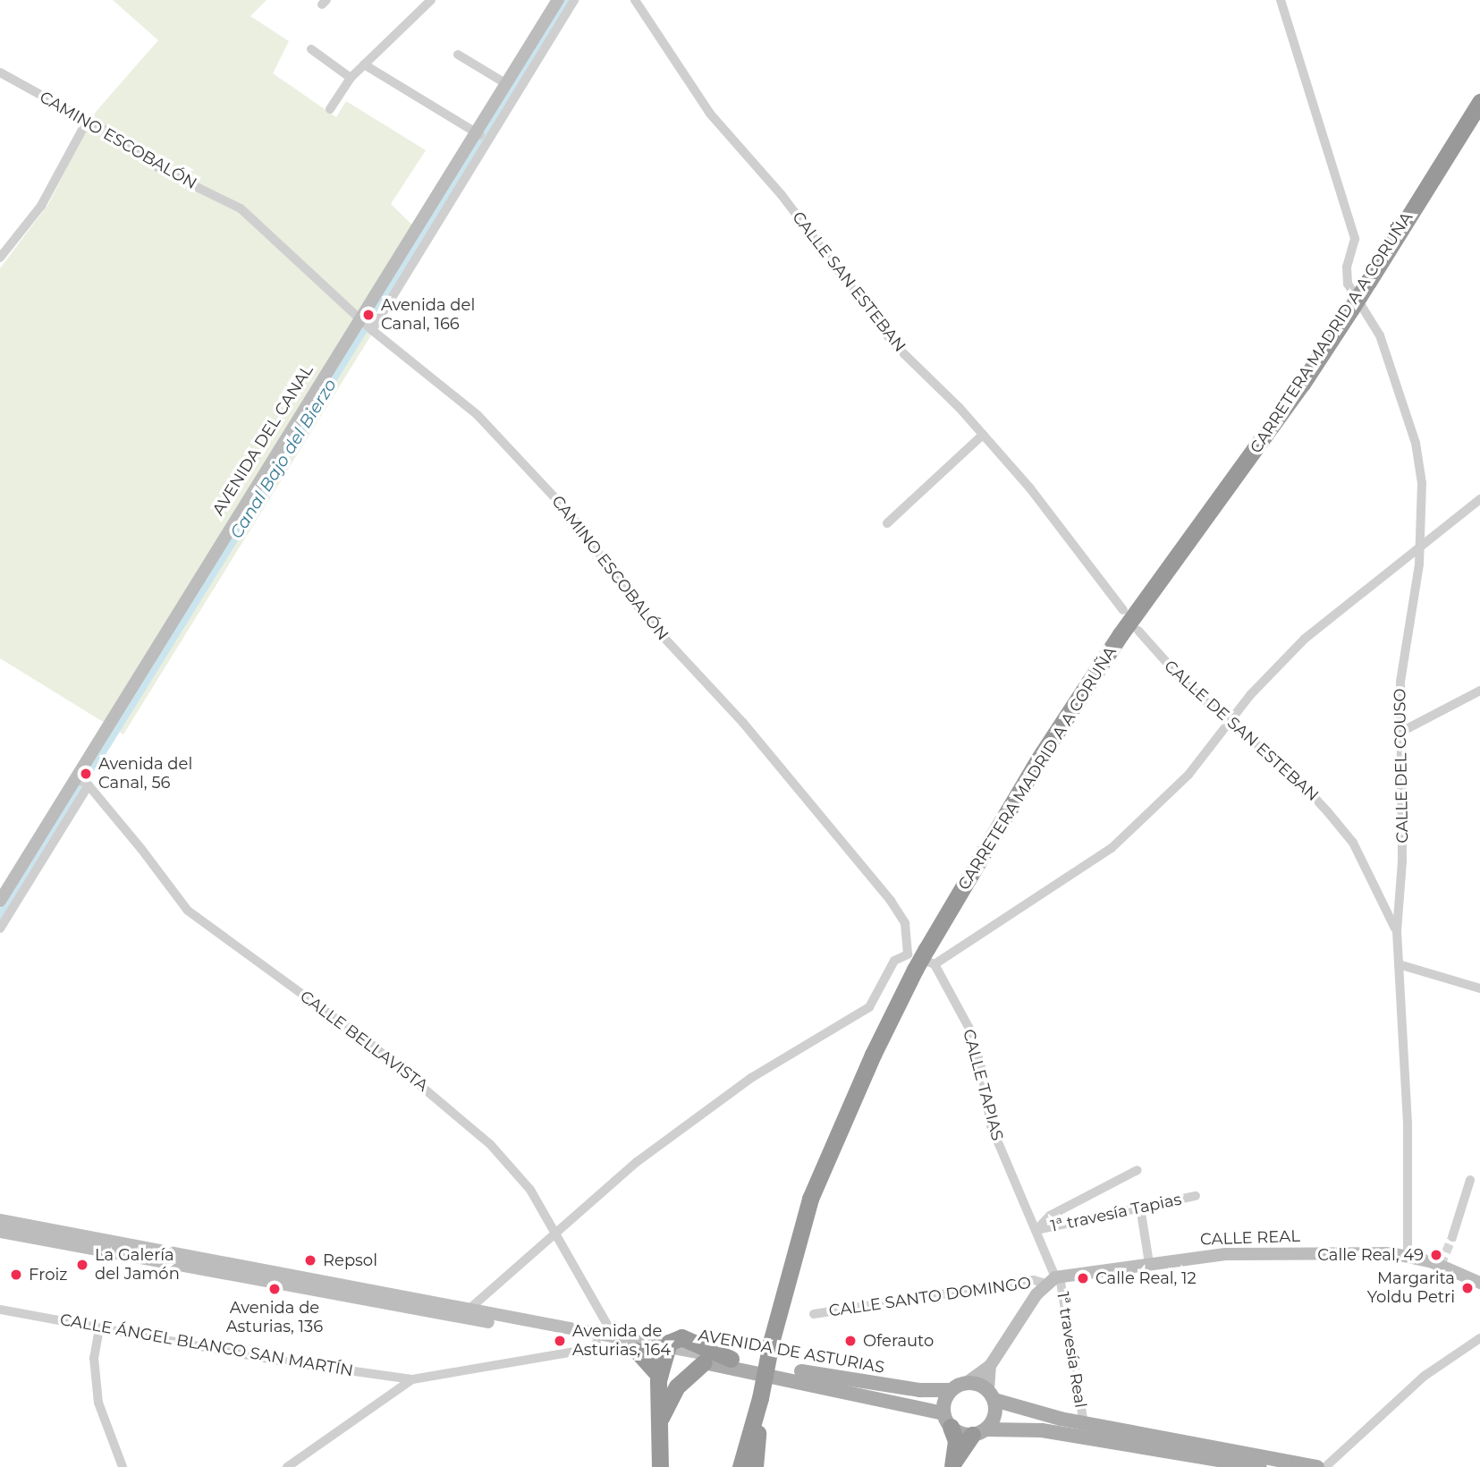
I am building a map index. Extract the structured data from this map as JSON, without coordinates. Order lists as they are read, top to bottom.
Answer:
{
  "streets": {
    "highway": ["CARRETERA MADRID A A CORUÑA"],
    "main road": ["AVENIDA DEL CANAL", "CALLE REAL", "AVENIDA DE ASTURIAS"],
    "street": [
      "CAMINO ESCOBALÓN",
      "CALLE SAN ESTEBAN",
      "CALLE DE SAN ESTEBAN",
      "CALLE DEL COUSO",
      "CALLE BELLAVISTA",
      "CALLE TAPIAS",
      "1ª travesía Tapias",
      "CALLE SANTO DOMINGO",
      "CALLE ÁNGEL BLANCO SAN MARTÍN",
      "1ª travesía Real"
    ]
  },
  "crossings": [
    ["CAMINO ESCOBALÓN", "CARRETERA MADRID A A CORUÑA"],
    ["CAMINO ESCOBALÓN", "AVENIDA DEL CANAL"],
    ["CARRETERA MADRID A A CORUÑA", "CALLE DEL COUSO"],
    ["CARRETERA MADRID A A CORUÑA", "CALLE TAPIAS"],
    ["AVENIDA DEL CANAL", "CALLE BELLAVISTA"],
    ["CALLE DE SAN ESTEBAN", "CALLE DEL COUSO"],
    ["CALLE DEL COUSO", "CALLE REAL"],
    ["CALLE BELLAVISTA", "AVENIDA DE ASTURIAS"],
    ["CALLE TAPIAS", "1ª travesía Tapias"],
    ["CALLE TAPIAS", "CALLE REAL"],
    ["CALLE TAPIAS", "CALLE SANTO DOMINGO"],
    ["CALLE TAPIAS", "1ª travesía Real"],
    ["CALLE REAL", "CALLE SANTO DOMINGO"],
    ["CALLE REAL", "1ª travesía Real"],
    ["CALLE SANTO DOMINGO", "1ª travesía Real"]
  ],
  "water": ["Canal Bajo del Bierzo"],
  "places": [
    "Avenida del Canal, 166",
    "Avenida del Canal, 56",
    "Calle Real, 49",
    "Repsol",
    "La Galería del Jamón",
    "Froiz",
    "Calle Real, 12",
    "Margarita Yoldu Petri",
    "Avenida de Asturias, 136",
    "Avenida de Asturias, 164",
    "Oferauto"
  ]
}
